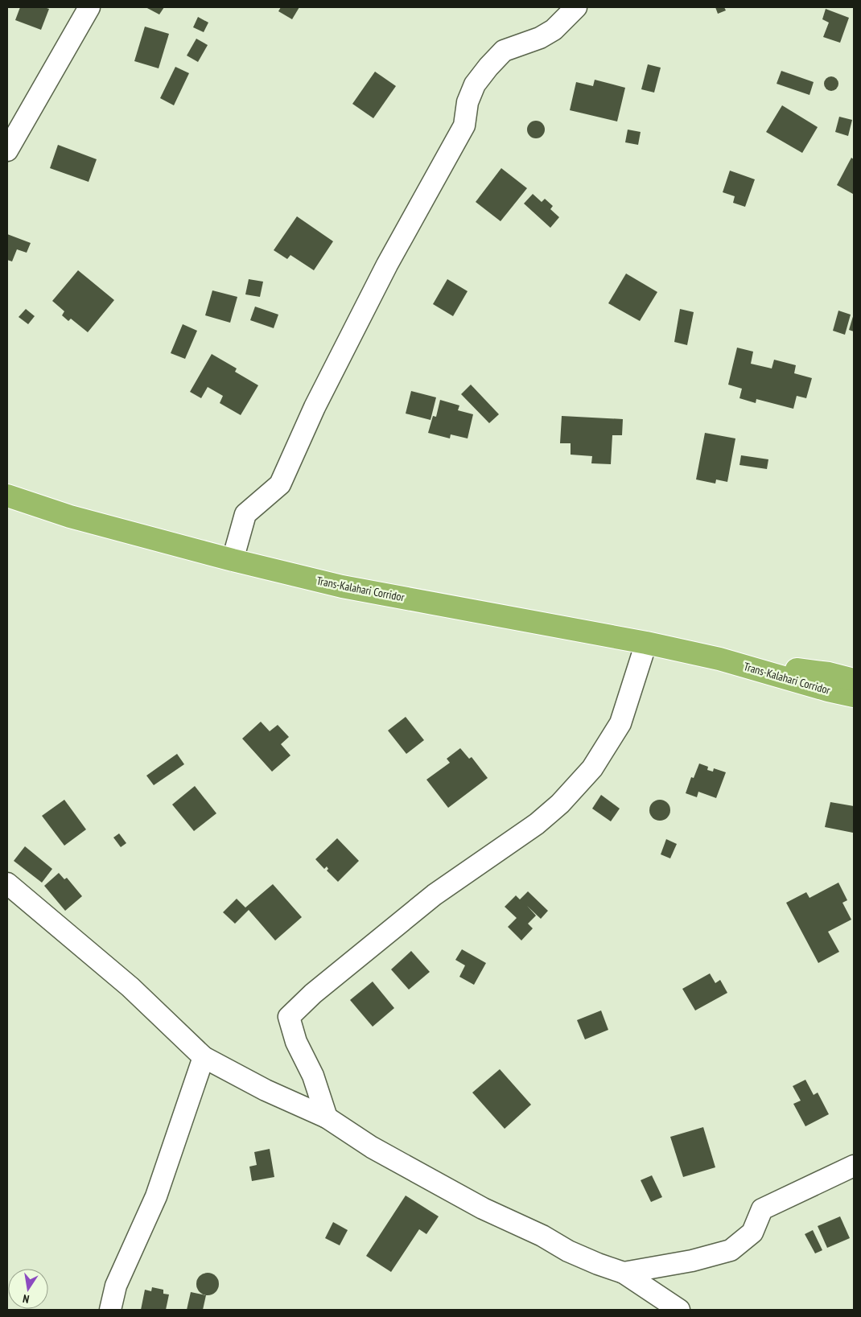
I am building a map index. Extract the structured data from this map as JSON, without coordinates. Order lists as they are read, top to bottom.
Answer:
{
  "streets": {
    "highway": ["Trans-Kalahari Corridor"]
  },
  "north": "bottom"
}
